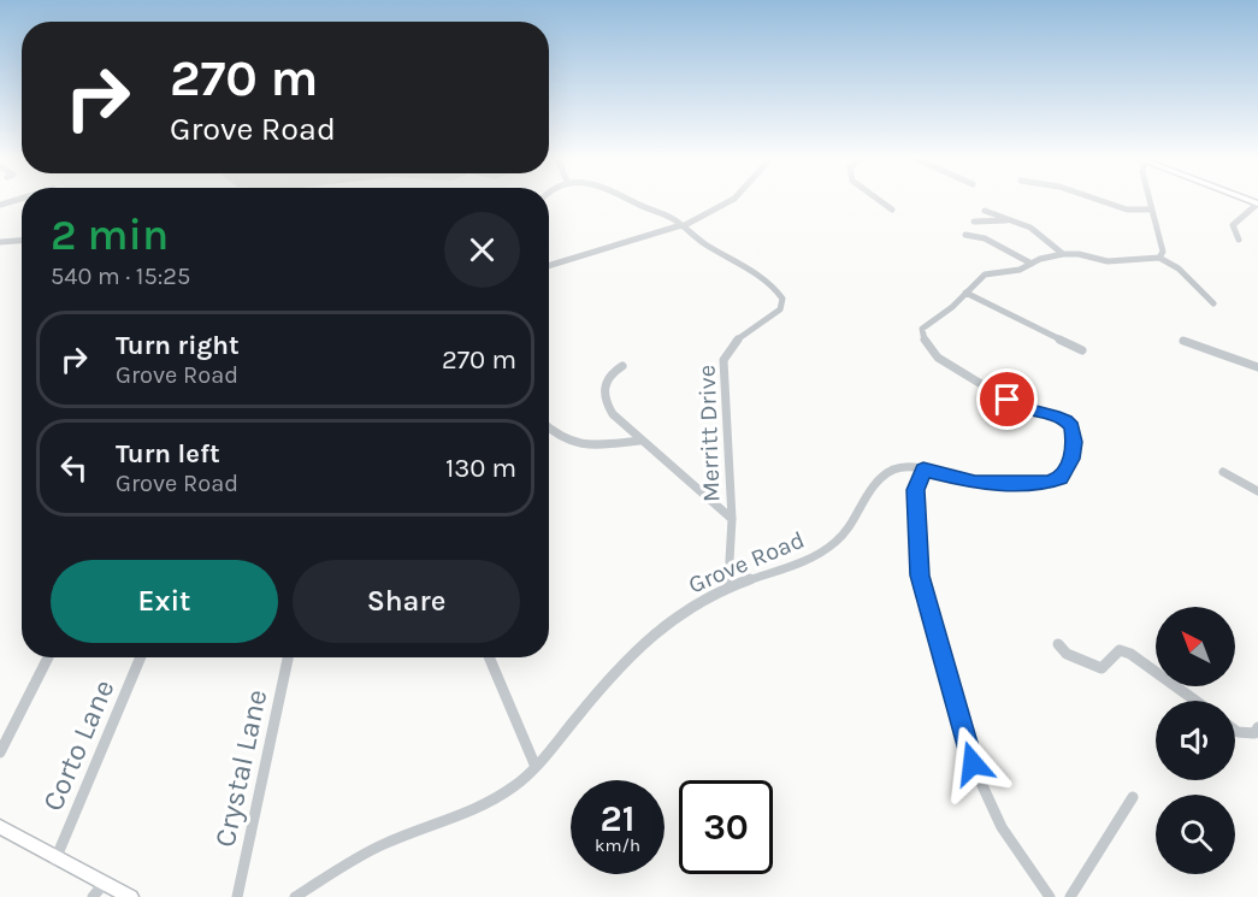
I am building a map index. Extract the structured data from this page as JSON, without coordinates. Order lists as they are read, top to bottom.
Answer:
{
  "streets": {
    "street": [
      "Merritt Drive",
      "Grove Road",
      "Corto Lane",
      "Crystal Lane"
    ]
  },
  "crossings": [
    ["Merritt Drive", "Grove Road"]
  ],
  "north": "top left",
  "page": {
    "turn": ["270 m", "Grove Road"],
    "heading": ["2 min", "540 m · 15:25"],
    "list": [
      {
        "name": "Turn right",
        "note": "Grove Road",
        "value": "270 m"
      },
      {
        "name": "Turn left",
        "note": "Grove Road",
        "value": "130 m"
      }
    ],
    "buttons": ["Exit", "Share"],
    "speed": "21 km/h",
    "limit": "30"
  }
}
